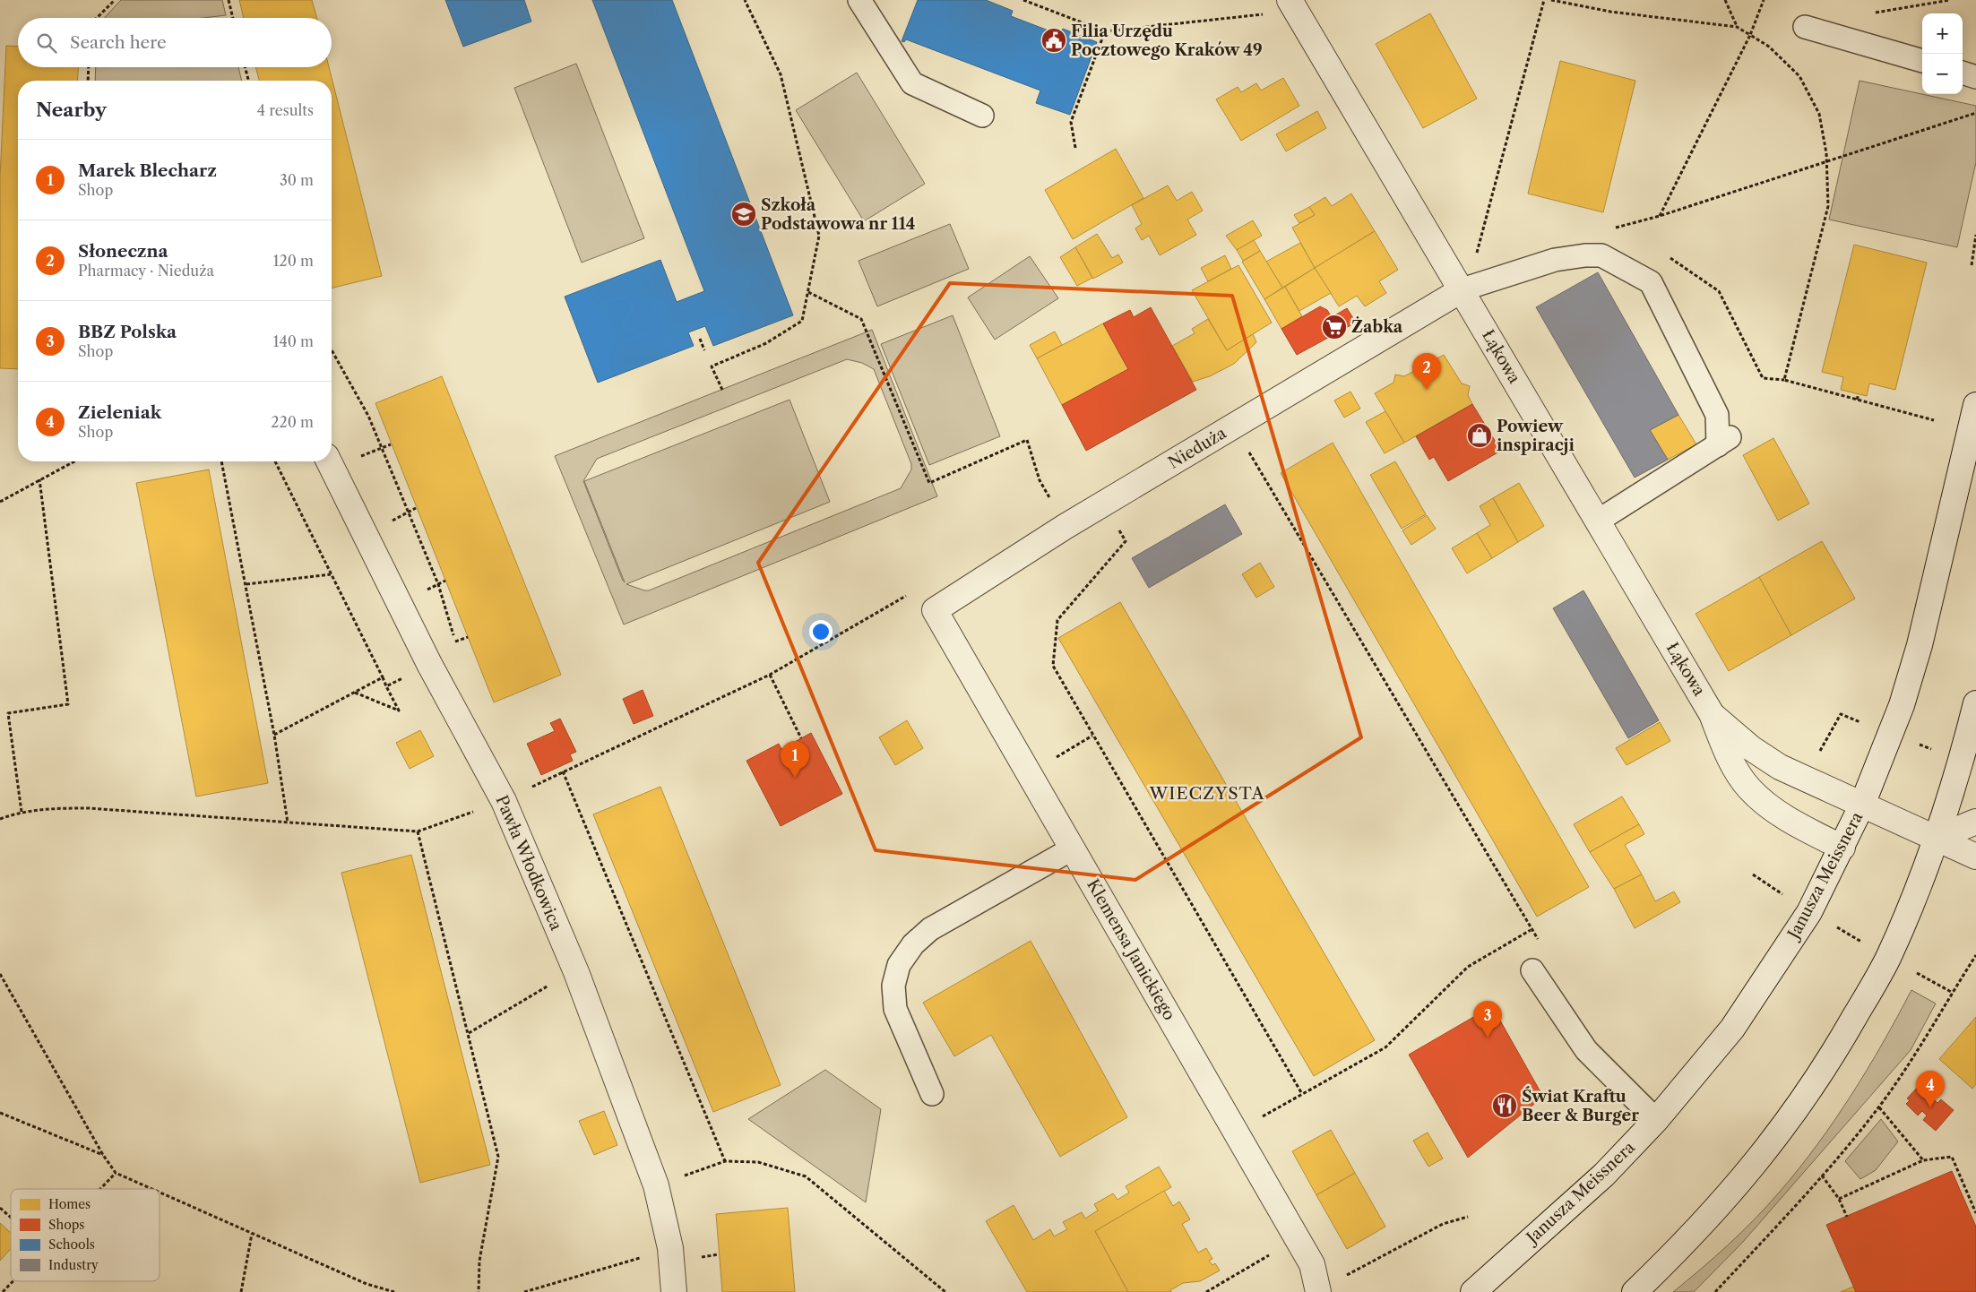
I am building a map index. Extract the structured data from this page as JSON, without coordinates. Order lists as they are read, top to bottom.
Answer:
{
  "streets": {
    "street": [
      "Łąkowa",
      "Nieduża",
      "Pawła Włodkowica",
      "Janusza Meissnera",
      "Klemensa Janickiego"
    ]
  },
  "crossings": [
    ["Łąkowa", "Nieduża"],
    ["Łąkowa", "Janusza Meissnera"],
    ["Nieduża", "Klemensa Janickiego"]
  ],
  "districts": ["WIECZYSTA"],
  "places": {
    "public building": ["Filia Urzędu Pocztowego Kraków 49"],
    "school or university": ["Szkoła Podstawowa nr 114"],
    "supermarket": ["Żabka"],
    "shop": ["Powiew inspiracji"],
    "restaurant": ["Świat Kraftu Beer & Burger"]
  },
  "legend": [
    "Homes",
    "Shops",
    "Schools",
    "Industry"
  ],
  "page": {
    "map_buttons": ["+", "−"],
    "search": "Search here",
    "heading": ["Nearby", "4 results"],
    "list": [
      {
        "mark": "1",
        "name": "Marek Blecharz",
        "note": "Shop",
        "value": "30 m"
      },
      {
        "mark": "2",
        "name": "Słoneczna",
        "note": "Pharmacy · Nieduża",
        "value": "120 m"
      },
      {
        "mark": "3",
        "name": "BBZ Polska",
        "note": "Shop",
        "value": "140 m"
      },
      {
        "mark": "4",
        "name": "Zieleniak",
        "note": "Shop",
        "value": "220 m"
      }
    ],
    "pins": [
      "2",
      "1",
      "3",
      "4"
    ]
  }
}
